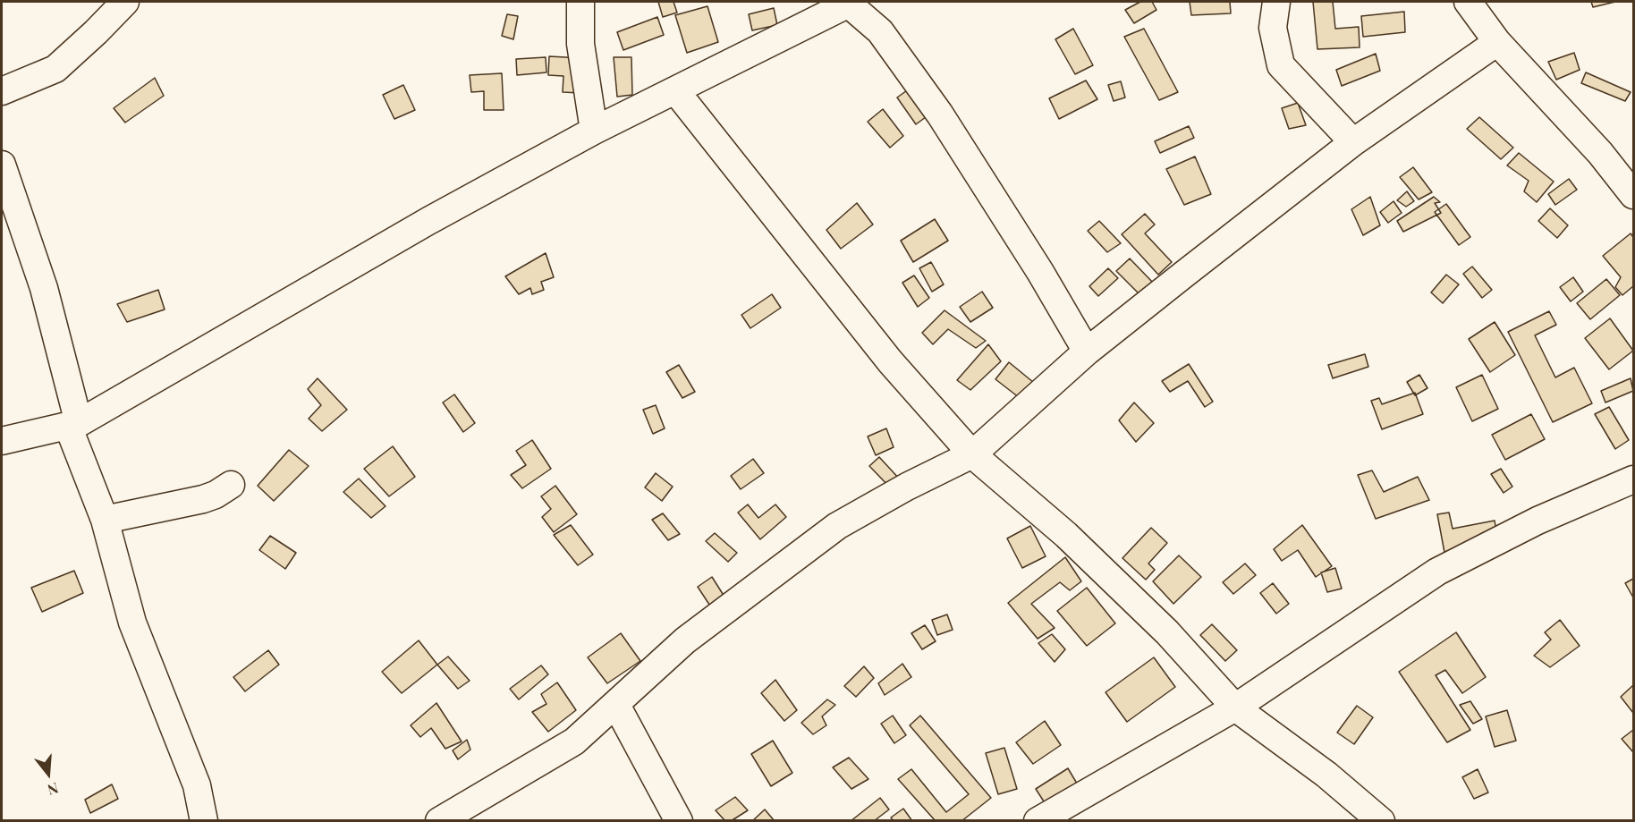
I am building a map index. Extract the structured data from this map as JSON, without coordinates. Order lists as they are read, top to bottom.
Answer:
{
  "north": "bottom"
}
